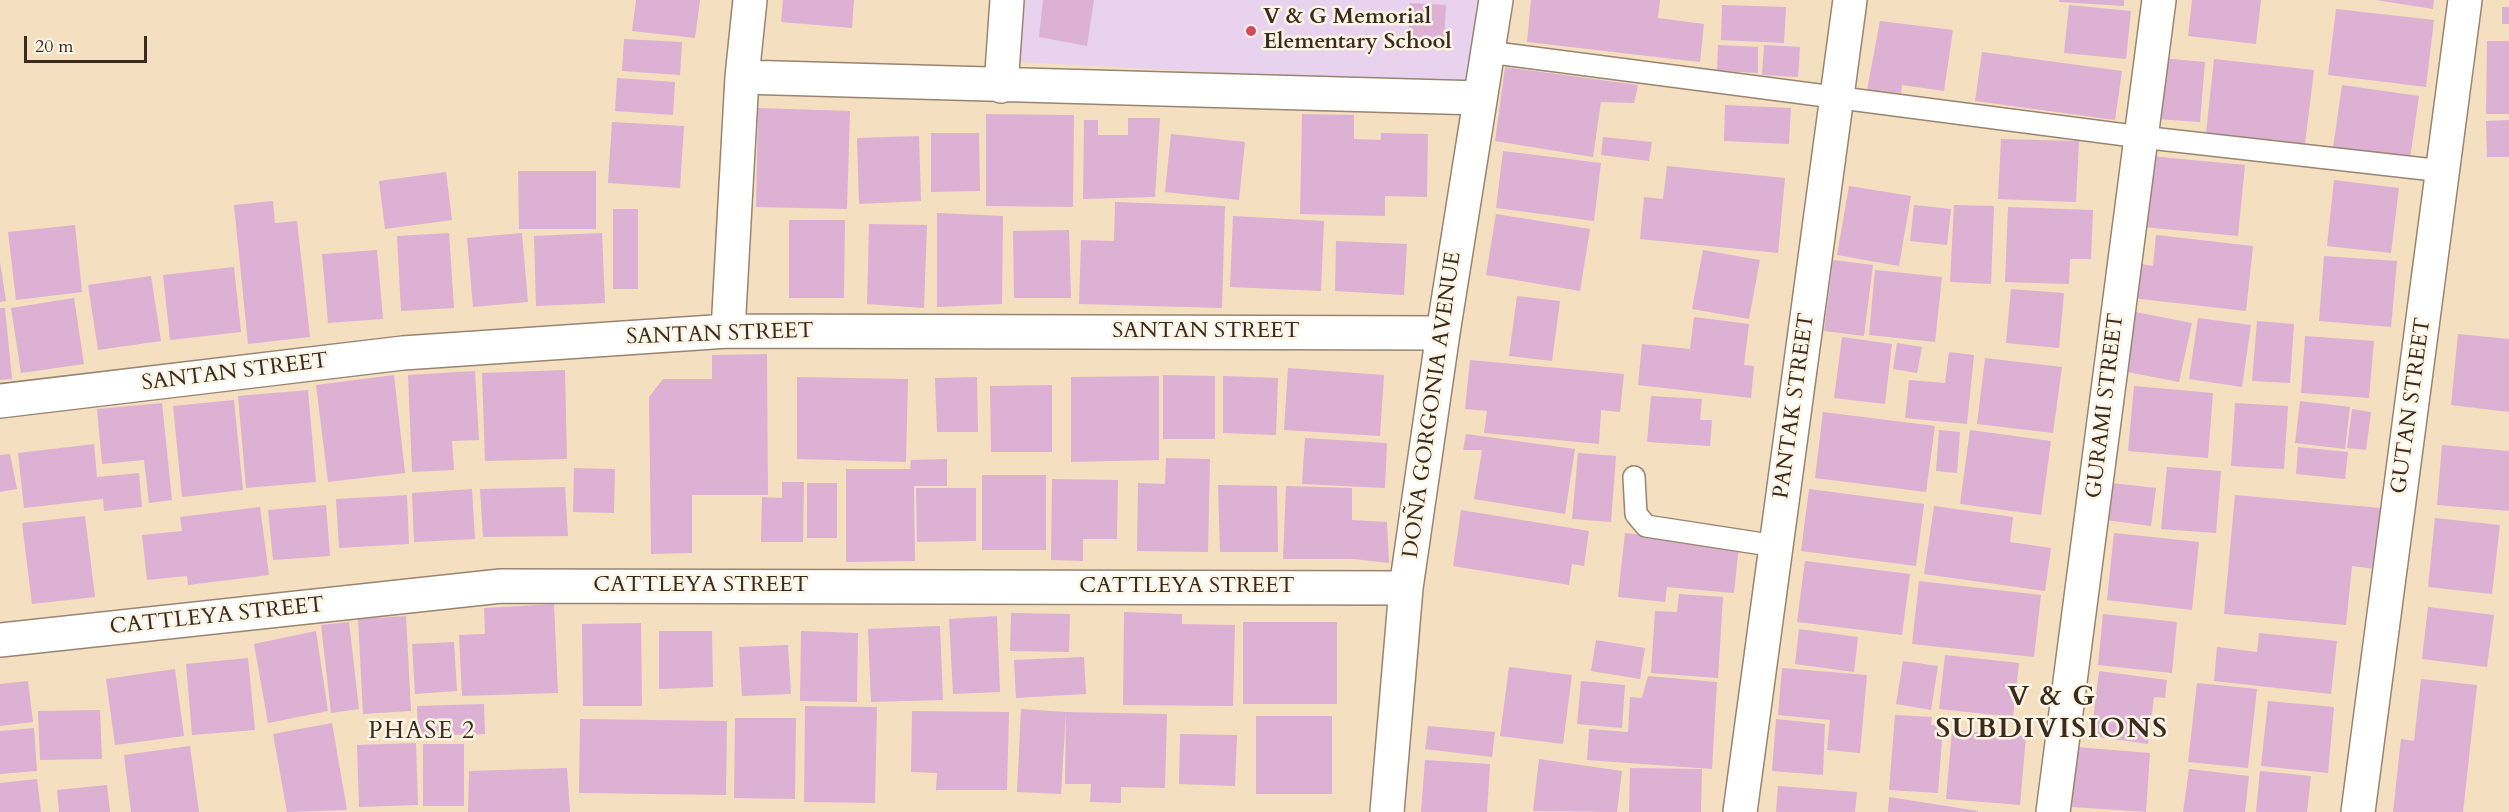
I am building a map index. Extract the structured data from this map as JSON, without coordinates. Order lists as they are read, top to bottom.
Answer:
{
  "streets": {
    "street": [
      "SANTAN STREET",
      "DOÑA GORGONIA AVENUE",
      "PANTAK STREET",
      "GURAMI STREET",
      "GUTAN STREET",
      "CATTLEYA STREET"
    ]
  },
  "crossings": [
    ["SANTAN STREET", "DOÑA GORGONIA AVENUE"],
    ["DOÑA GORGONIA AVENUE", "CATTLEYA STREET"]
  ],
  "districts": ["V & G SUBDIVISIONS", "PHASE 2"],
  "places": ["V & G Memorial Elementary School"],
  "scale_bar": "20 m"
}
